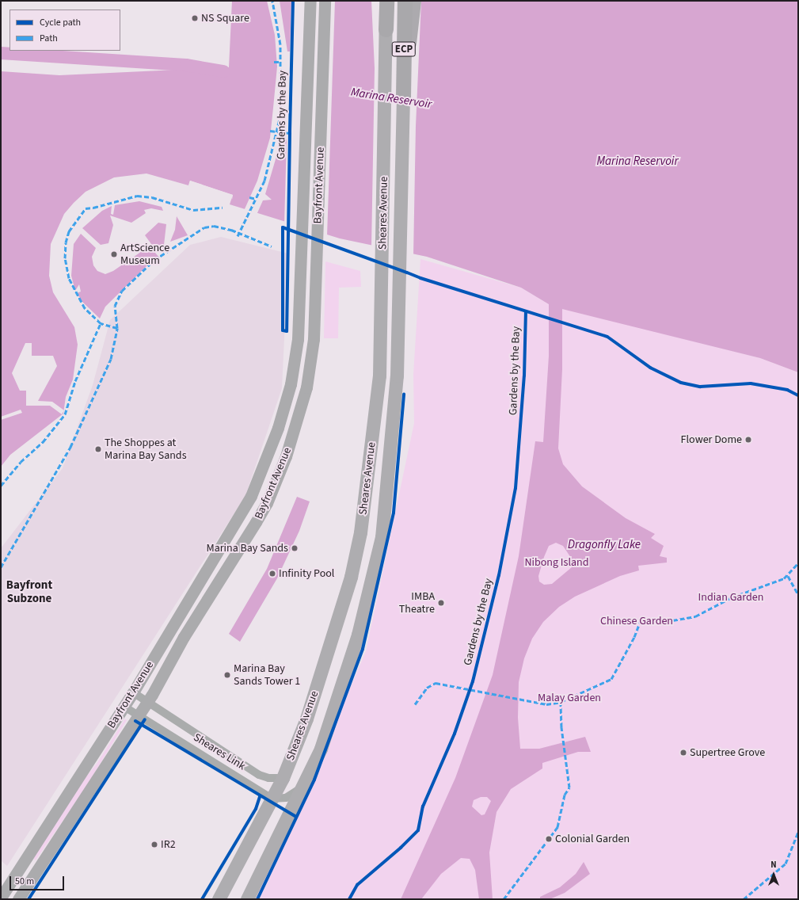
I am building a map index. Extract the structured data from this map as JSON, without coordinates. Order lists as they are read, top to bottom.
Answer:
{
  "streets": {
    "highway": ["ECP"],
    "main road": ["Bayfront Avenue", "Sheares Avenue"],
    "street": ["Sheares Link"],
    "cycle path": ["Gardens by the Bay"]
  },
  "crossings": [
    ["ECP", "Sheares Avenue"],
    ["Bayfront Avenue", "Sheares Link"],
    ["Sheares Avenue", "Sheares Link"]
  ],
  "districts": ["Bayfront Subzone"],
  "water": ["Marina Reservoir", "Dragonfly Lake"],
  "parks": [
    "Nibong Island",
    "Indian Garden",
    "Chinese Garden",
    "Malay Garden"
  ],
  "places": [
    "NS Square",
    "ArtScience Museum",
    "Flower Dome",
    "The Shoppes at Marina Bay Sands",
    "Marina Bay Sands",
    "Infinity Pool",
    "IMBA Theatre",
    "Marina Bay Sands Tower 1",
    "Supertree Grove",
    "Colonial Garden",
    "IR2"
  ],
  "legend": ["Cycle path", "Path"],
  "scale_bar": "50 m",
  "north": "top"
}
